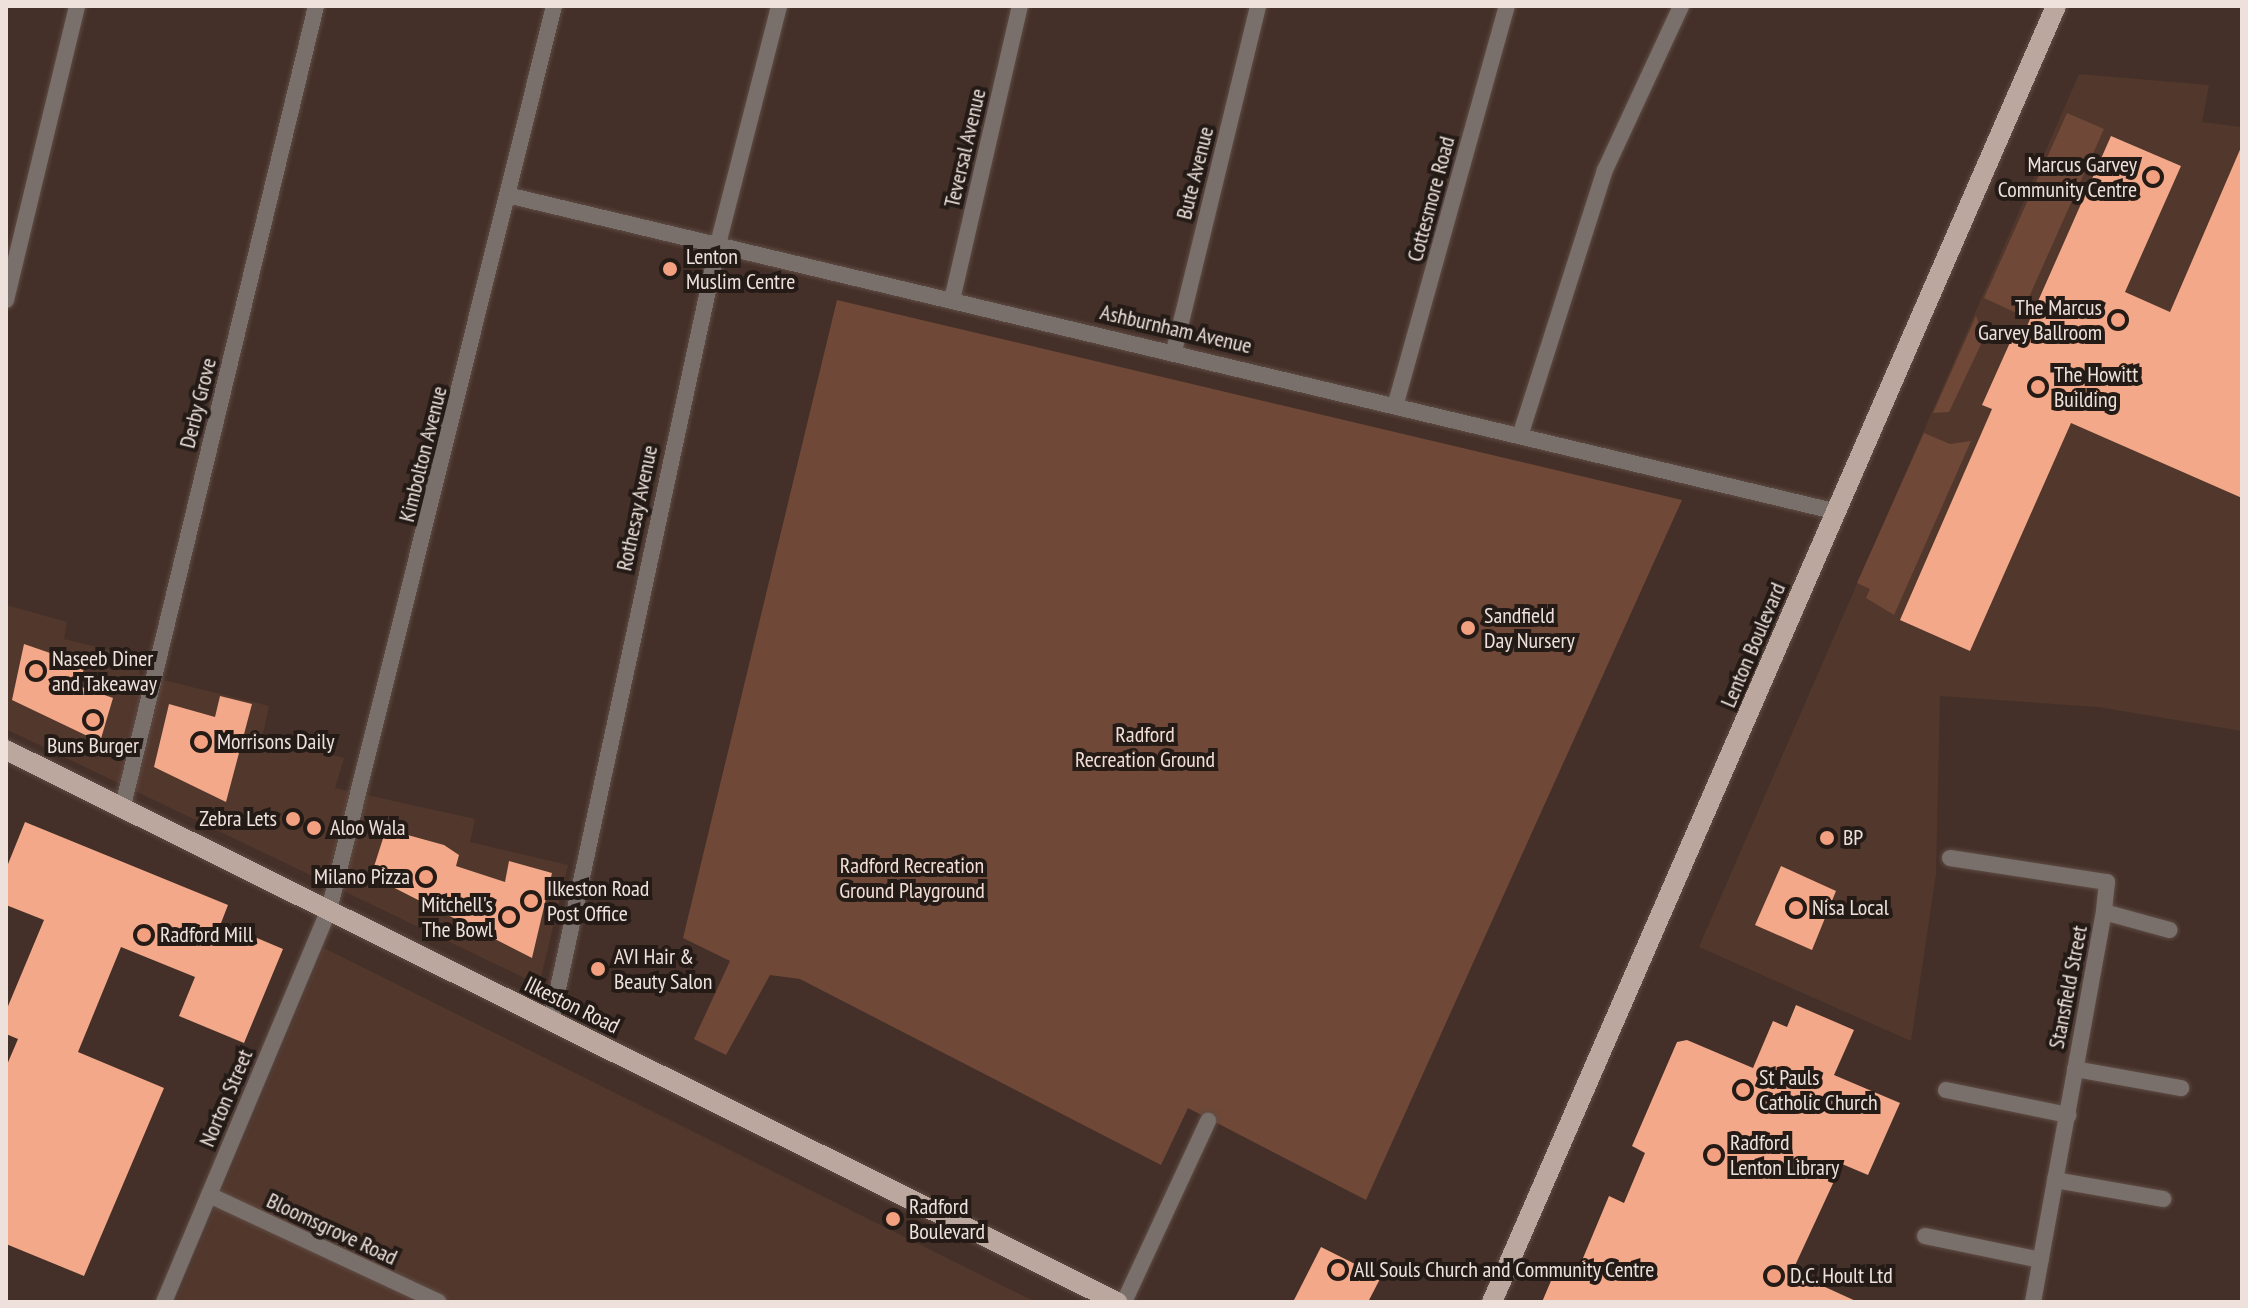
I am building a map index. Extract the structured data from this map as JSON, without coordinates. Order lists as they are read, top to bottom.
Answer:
{
  "streets": {
    "main road": ["Lenton Boulevard", "Ilkeston Road"],
    "street": [
      "Teversal Avenue",
      "Bute Avenue",
      "Cottesmore Road",
      "Ashburnham Avenue",
      "Derby Grove",
      "Kimbolton Avenue",
      "Rothesay Avenue",
      "Stansfield Street",
      "Norton Street",
      "Bloomsgrove Road"
    ]
  },
  "crossings": [
    ["Teversal Avenue", "Ashburnham Avenue"],
    ["Bute Avenue", "Ashburnham Avenue"],
    ["Cottesmore Road", "Ashburnham Avenue"],
    ["Ashburnham Avenue", "Kimbolton Avenue"],
    ["Ashburnham Avenue", "Rothesay Avenue"],
    ["Ashburnham Avenue", "Lenton Boulevard"],
    ["Derby Grove", "Ilkeston Road"],
    ["Kimbolton Avenue", "Ilkeston Road"],
    ["Kimbolton Avenue", "Norton Street"],
    ["Rothesay Avenue", "Ilkeston Road"],
    ["Ilkeston Road", "Norton Street"],
    ["Norton Street", "Bloomsgrove Road"]
  ],
  "parks": ["Radford Recreation Ground", "Radford Recreation Ground Playground"],
  "places": [
    "Marcus Garvey Community Centre",
    "Lenton Muslim Centre",
    "The Marcus Garvey Ballroom",
    "The Howitt Building",
    "Sandfield Day Nursery",
    "Naseeb Diner and Takeaway",
    "Buns Burger",
    "Morrisons Daily",
    "Zebra Lets",
    "Aloo Wala",
    "BP",
    "Milano Pizza",
    "Ilkeston Road Post Office",
    "Nisa Local",
    "Mitchell's The Bowl",
    "Radford Mill",
    "AVI Hair & Beauty Salon",
    "St Pauls Catholic Church",
    "Radford Lenton Library",
    "Radford Boulevard",
    "All Souls Church and Community Centre",
    "D.C. Hoult Ltd"
  ]
}
